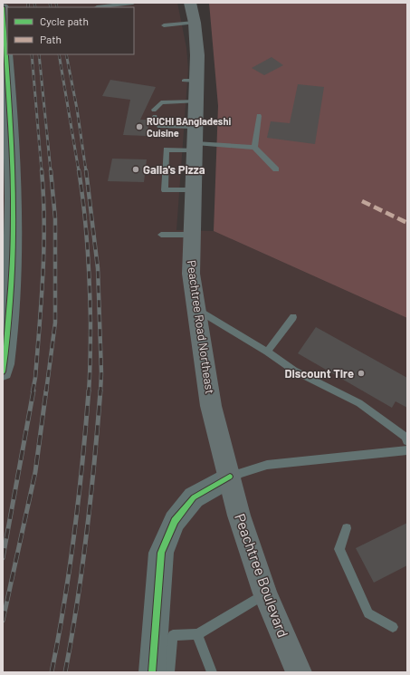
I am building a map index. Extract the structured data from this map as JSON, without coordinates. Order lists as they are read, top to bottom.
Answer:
{
  "streets": {
    "highway": ["Peachtree Road Northeast", "Peachtree Boulevard"]
  },
  "crossings": [
    ["Peachtree Road Northeast", "Peachtree Boulevard"]
  ],
  "places": ["RUCHI BAngladeshi Cuisine", "Galla's Pizza", "Discount Tire"],
  "legend": ["Cycle path", "Path"]
}
